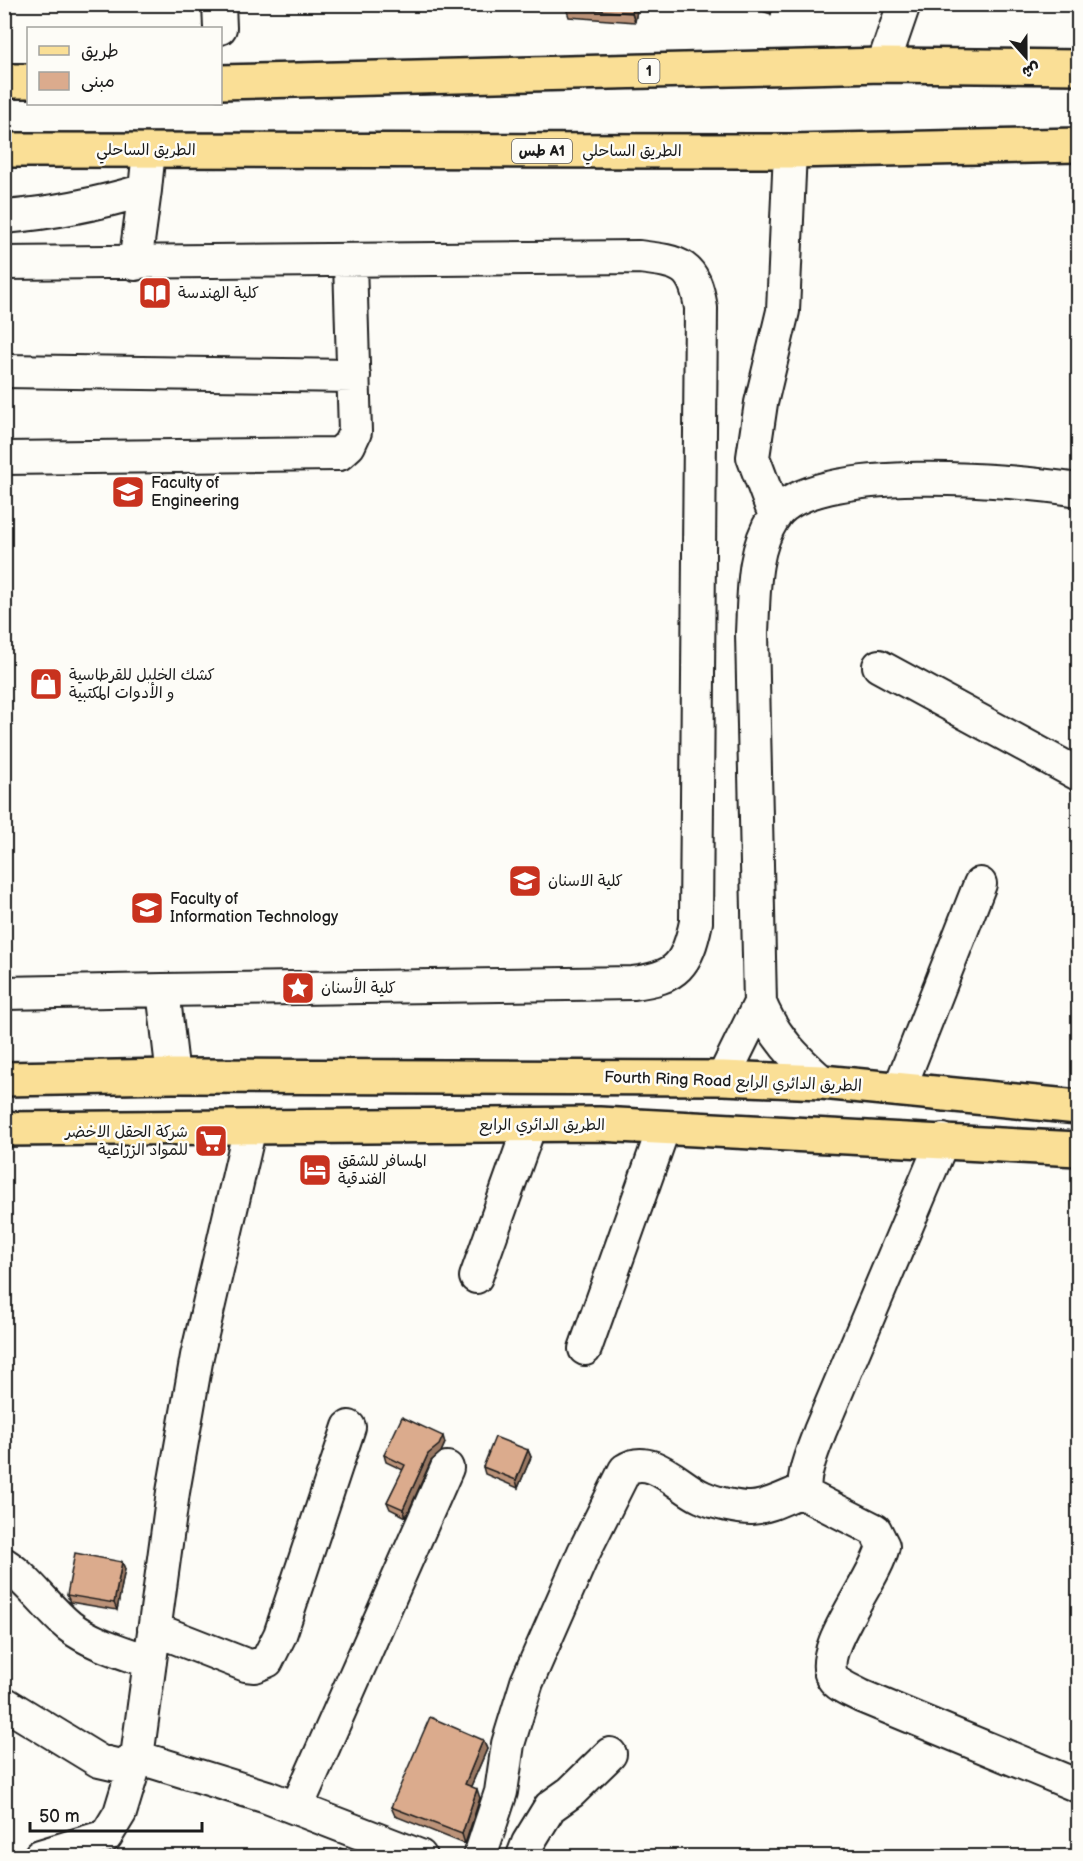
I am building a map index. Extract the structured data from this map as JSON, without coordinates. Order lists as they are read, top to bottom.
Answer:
{
  "streets": {
    "main road": [
      "1",
      "الطريق الساحلي",
      "طس A1",
      "Fourth Ring Road الطريق الدائري الرابع",
      "الطريق الدائري الرابع"
    ]
  },
  "places": {
    "library": ["كلية الهندسة"],
    "school or university": ["Faculty of Engineering", "كلية الاسنان", "Faculty of Information Technology"],
    "shop": ["كشك الخليل للقرطاسية و الأدوات المكتبية"],
    "place": ["كلية الأسنان"],
    "supermarket": ["شركة الحقل الاخضر للمواد الزراعية"],
    "hotel": ["المسافر للشقق الفندقية"]
  },
  "legend": ["طريق", "مبنى"],
  "scale_bar": "50 m",
  "north": "bottom"
}
